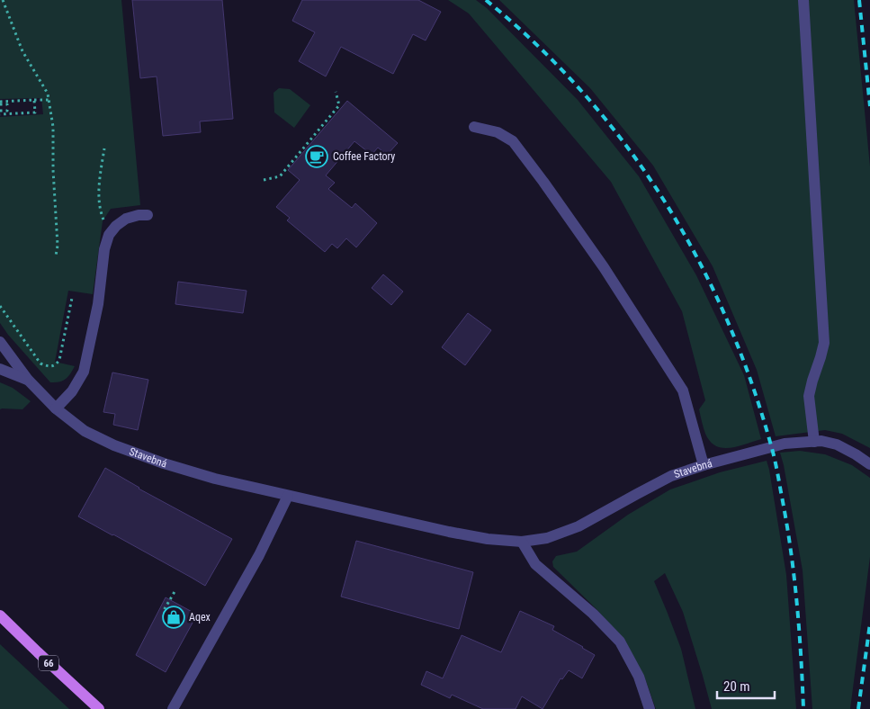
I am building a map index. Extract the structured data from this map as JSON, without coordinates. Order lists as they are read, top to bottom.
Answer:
{
  "streets": {
    "main road": ["66"],
    "street": ["Stavebná"]
  },
  "places": {
    "cafe": ["Coffee Factory"],
    "shop": ["Aqex"]
  },
  "scale_bar": "20 m"
}
